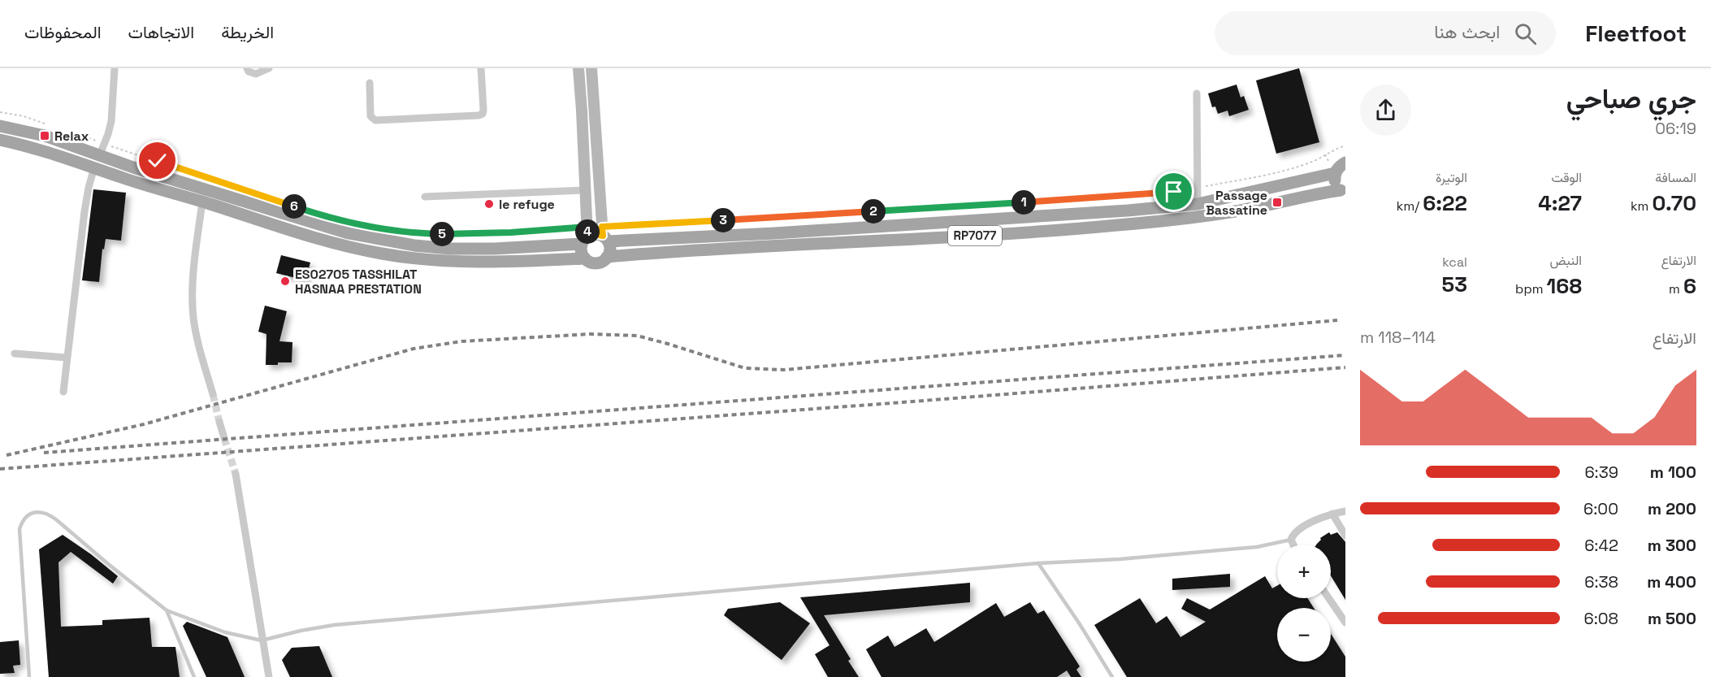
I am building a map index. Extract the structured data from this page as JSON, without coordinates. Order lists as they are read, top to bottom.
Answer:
{
  "streets": {
    "main road": ["RP7077"]
  },
  "places": {
    "transit": ["Relax", "Passage Bassatine"],
    "other": ["le refuge", "ES02705 TASSHILAT HASNAA PRESTATION"]
  },
  "page": {
    "header": "Fleetfoot",
    "search": "ابحث هنا",
    "nav": ["الخريطة", "الاتجاهات", "المحفوظات"],
    "heading": ["جري صباحي", "06:19"],
    "stats": [
      ["المسافة", "0.70 km"],
      ["الوقت", "4:27"],
      ["الوتيرة", "6:22 /km"],
      ["الارتفاع", "6 m"],
      ["النبض", "168 bpm"],
      ["kcal", "53"]
    ],
    "pins": [
      "1",
      "6",
      "2",
      "3",
      "4",
      "5"
    ],
    "chart": ["الارتفاع", "114–118 m"],
    "list": [
      {
        "name": "100 m",
        "note": "6:39"
      },
      {
        "name": "200 m",
        "note": "6:00"
      },
      {
        "name": "300 m",
        "note": "6:42"
      },
      {
        "name": "400 m",
        "note": "6:38"
      },
      {
        "name": "500 m",
        "note": "6:08"
      }
    ],
    "map_buttons": ["+", "−"]
  }
}
